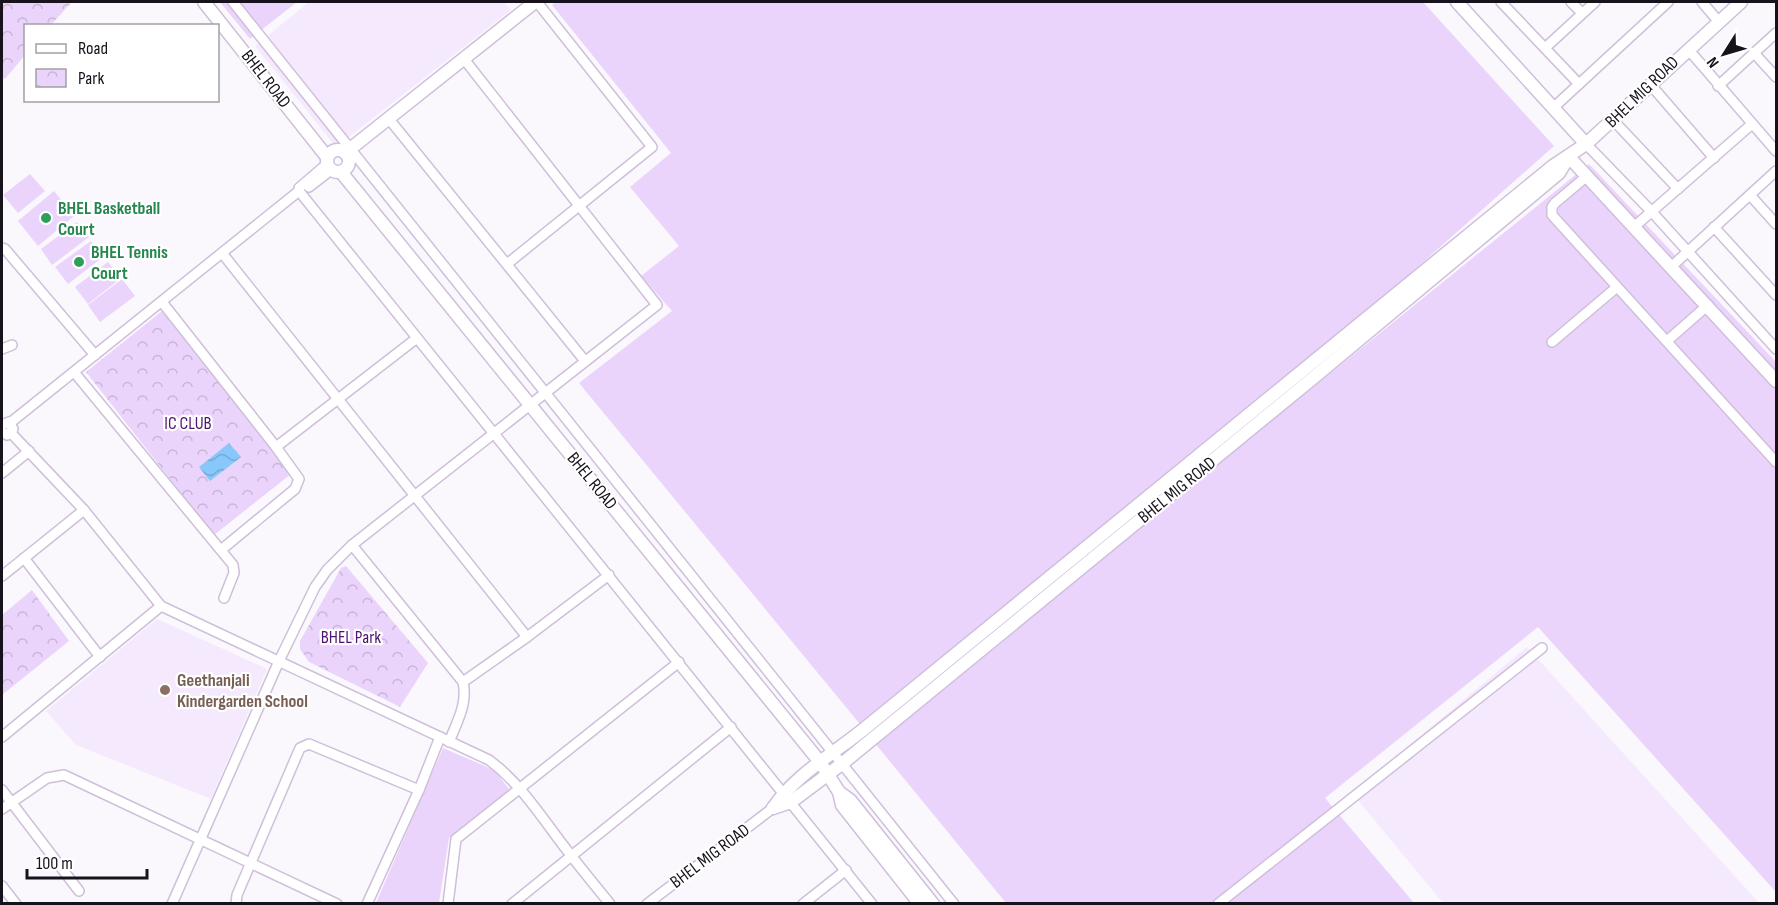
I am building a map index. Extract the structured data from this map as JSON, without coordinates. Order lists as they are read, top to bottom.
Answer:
{
  "streets": {
    "street": ["BHEL ROAD", "BHEL MIG ROAD"]
  },
  "crossings": [
    ["BHEL ROAD", "BHEL MIG ROAD"]
  ],
  "parks": ["IC CLUB", "BHEL Park"],
  "places": ["BHEL Basketball Court", "BHEL Tennis Court", "Geethanjali Kindergarden School"],
  "legend": ["Road", "Park"],
  "scale_bar": "100 m",
  "north": "bottom left"
}
